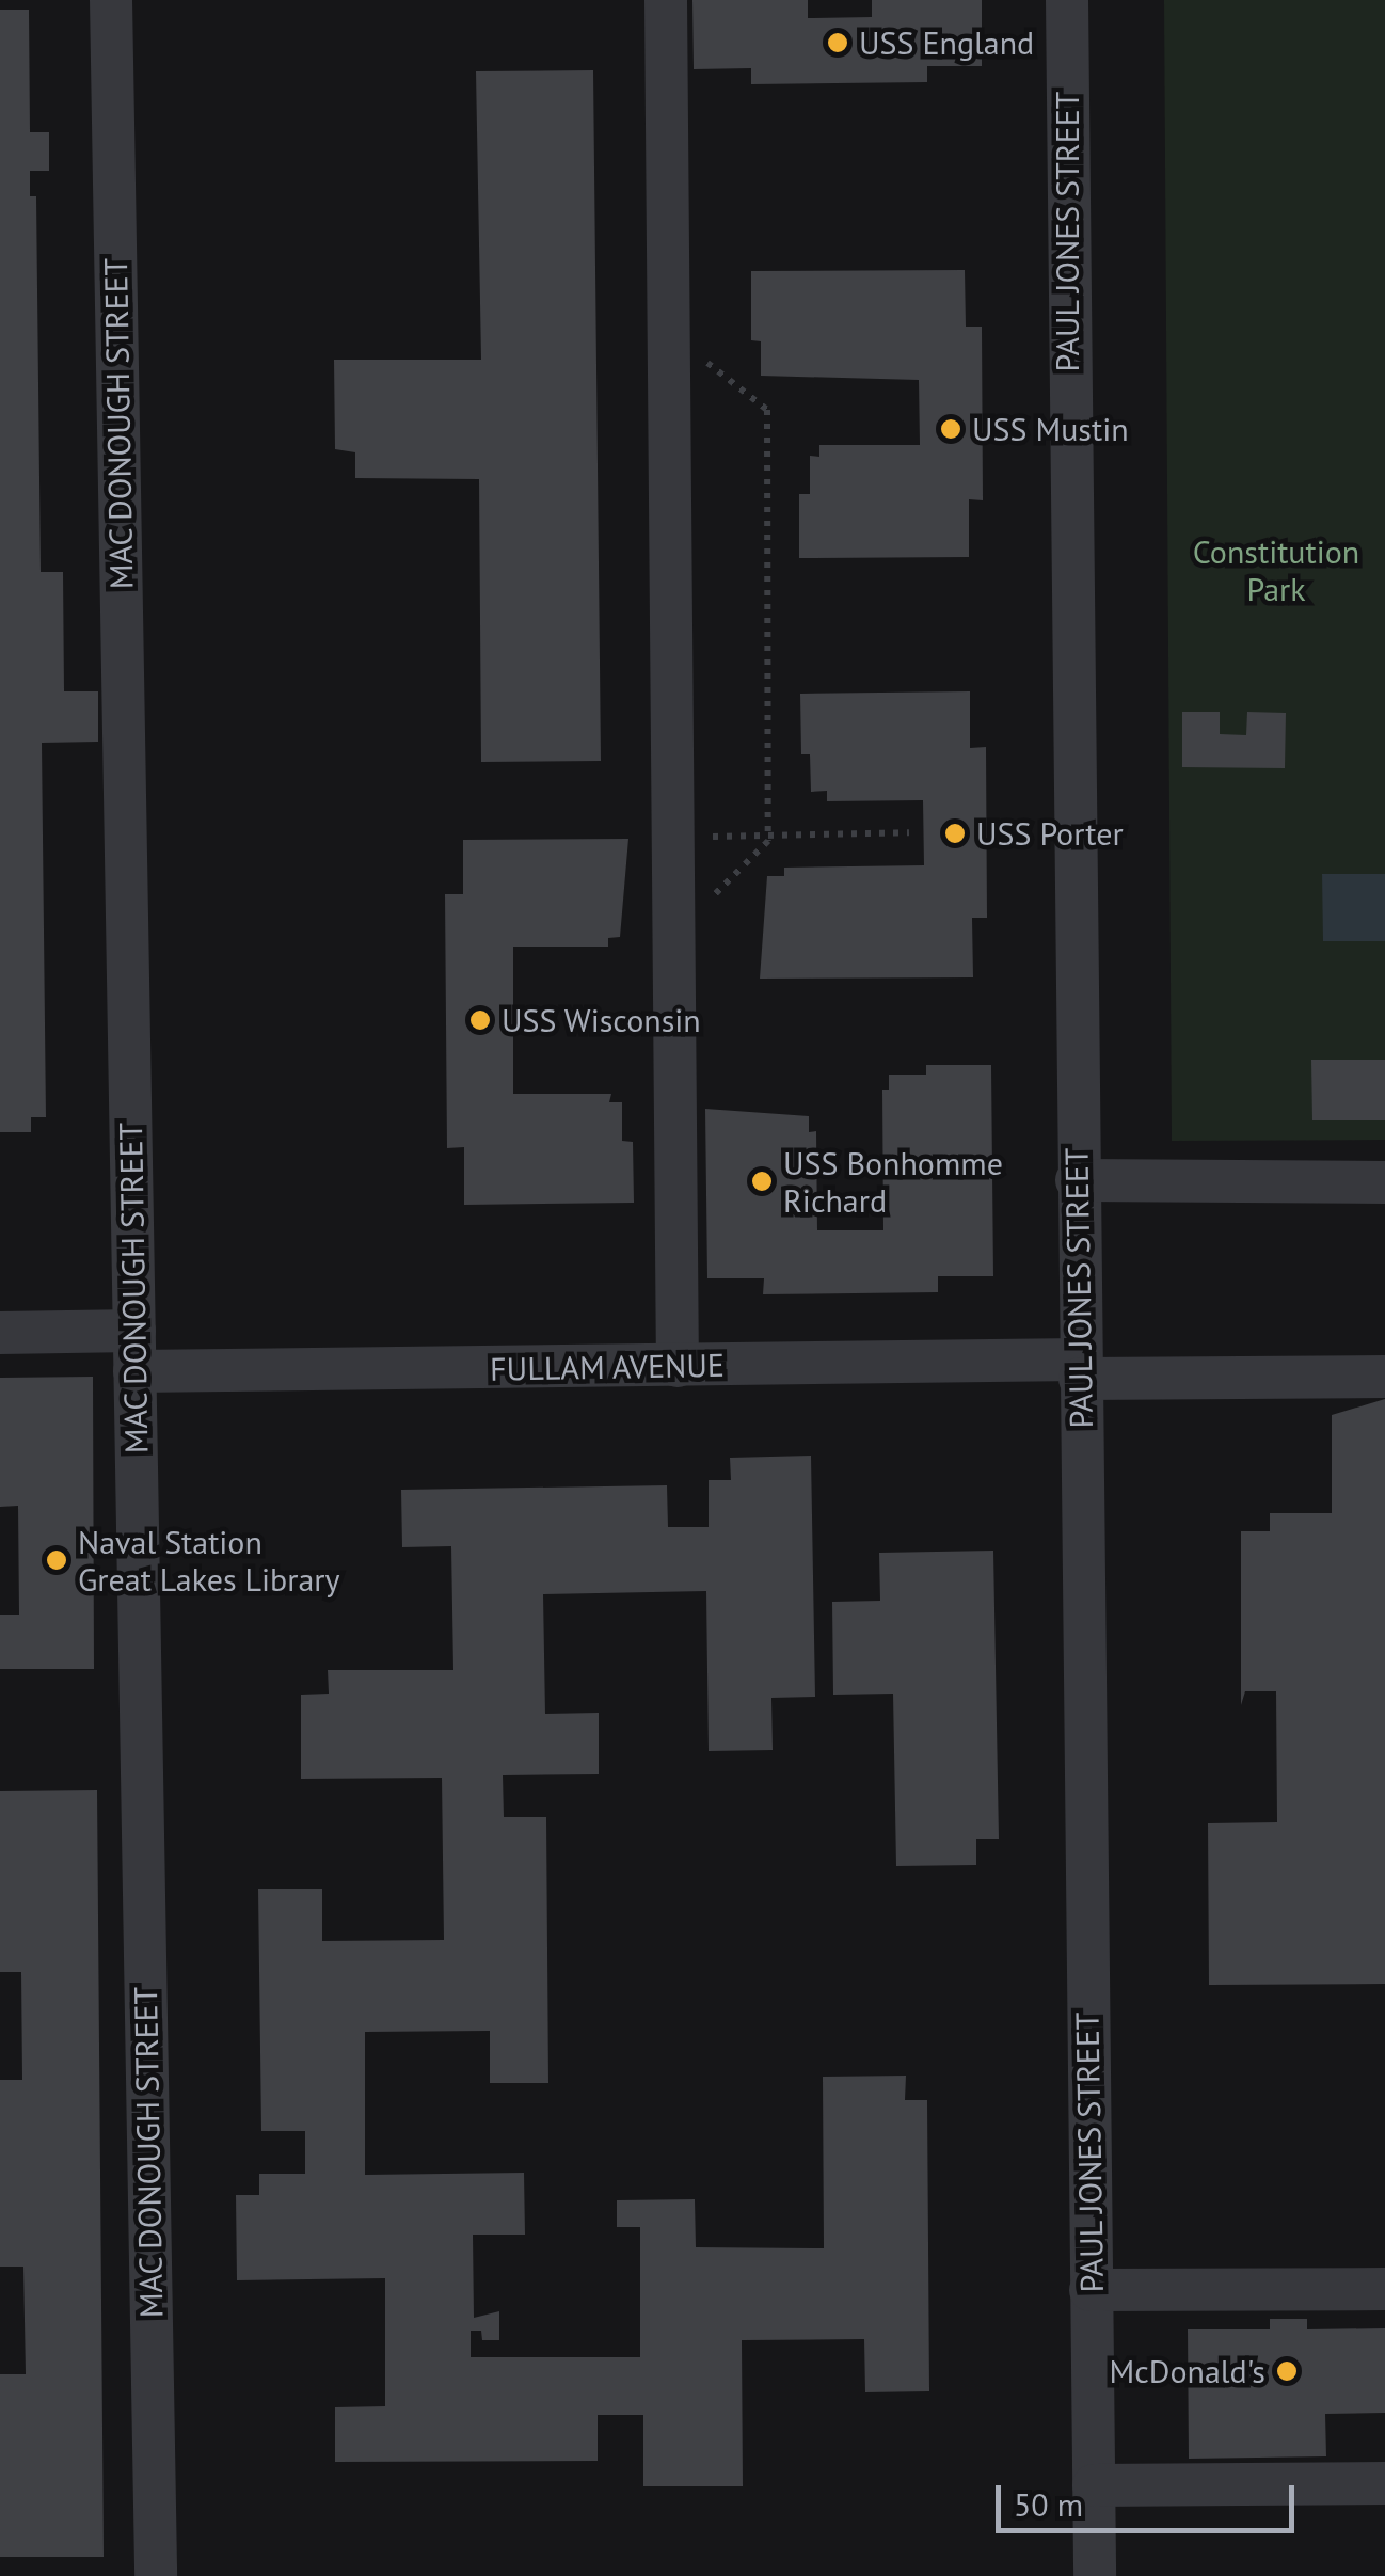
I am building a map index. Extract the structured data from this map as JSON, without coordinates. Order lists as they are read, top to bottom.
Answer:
{
  "streets": {
    "street": ["PAUL JONES STREET", "MAC DONOUGH STREET", "FULLAM AVENUE"]
  },
  "crossings": [
    ["PAUL JONES STREET", "FULLAM AVENUE"],
    ["MAC DONOUGH STREET", "FULLAM AVENUE"]
  ],
  "parks": ["Constitution Park"],
  "places": [
    "USS England",
    "USS Mustin",
    "USS Porter",
    "USS Wisconsin",
    "USS Bonhomme Richard",
    "Naval Station Great Lakes Library",
    "McDonald's"
  ],
  "scale_bar": "50 m"
}
